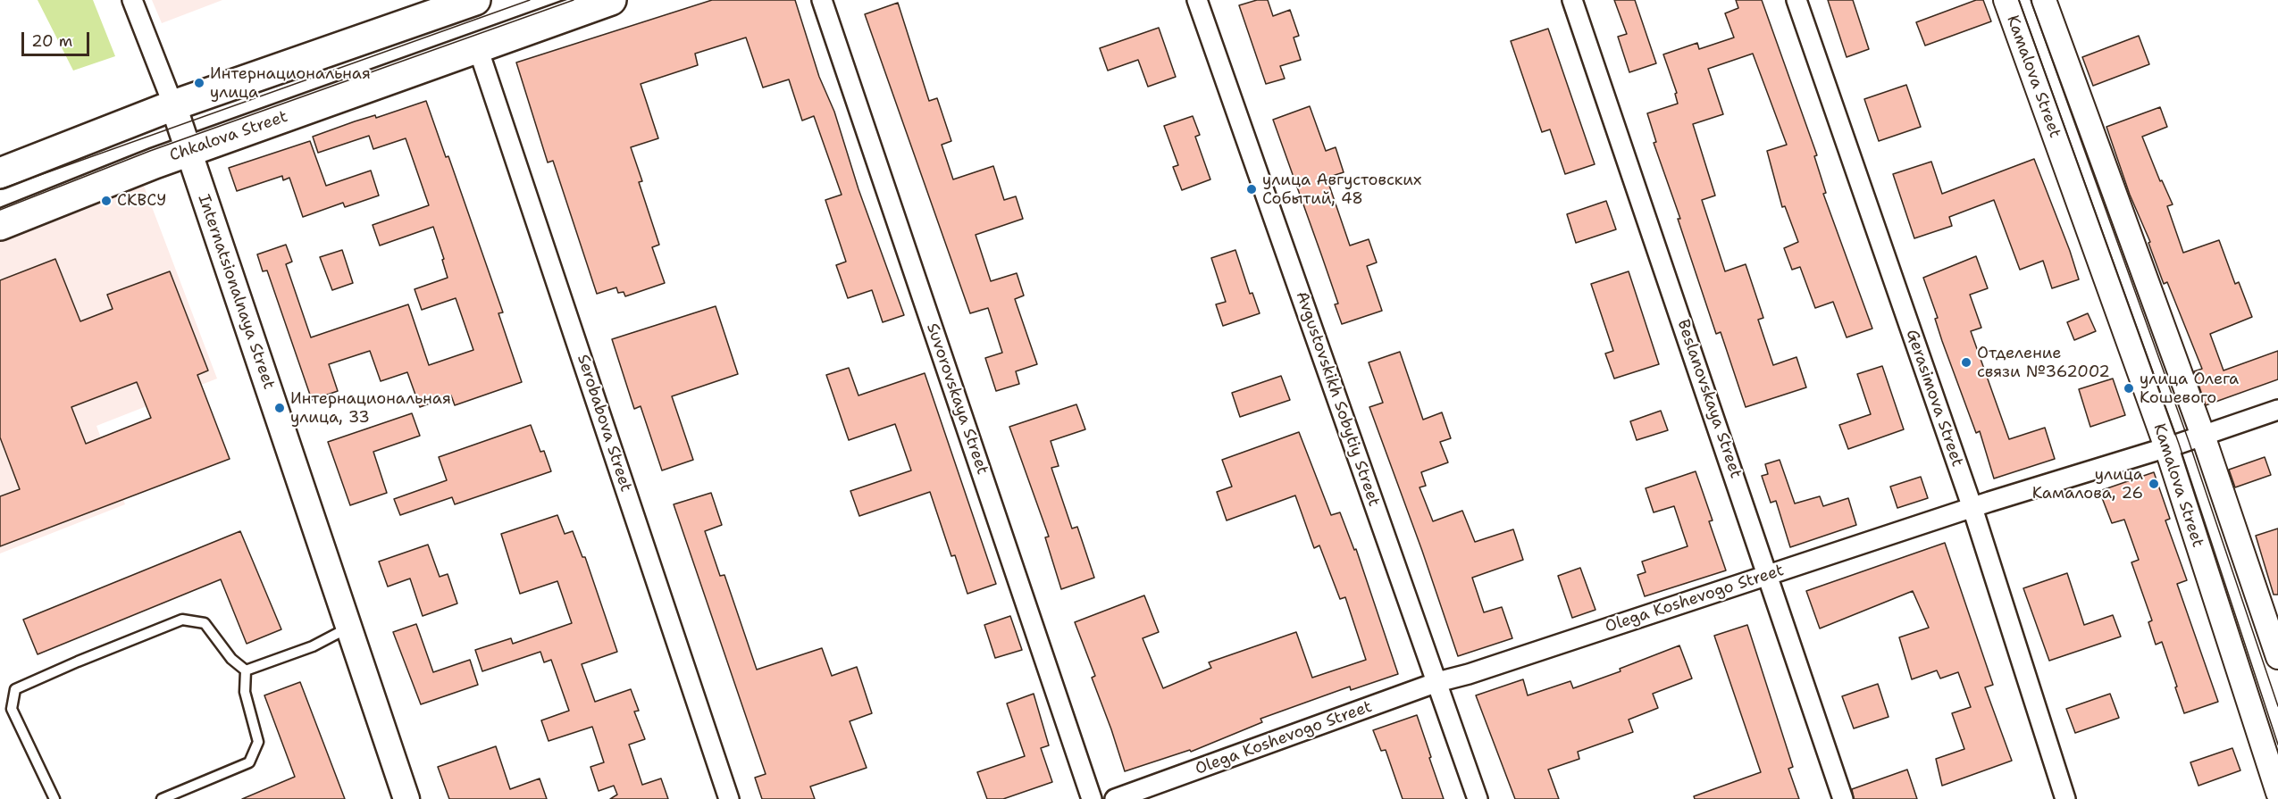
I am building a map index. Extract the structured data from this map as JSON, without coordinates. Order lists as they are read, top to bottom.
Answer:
{
  "streets": {
    "main road": ["Chkalova Street", "Internatsionalnaya Street"],
    "street": [
      "Kamalova Street",
      "Gerasimova Street",
      "Suvorovskaya Street",
      "Avgustovskikh Sobytiy Street",
      "Beslanovskaya Street",
      "Serobabova Street",
      "Olega Koshevogo Street"
    ]
  },
  "crossings": [
    ["Kamalova Street", "Olega Koshevogo Street"],
    ["Chkalova Street", "Internatsionalnaya Street"],
    ["Chkalova Street", "Serobabova Street"],
    ["Gerasimova Street", "Olega Koshevogo Street"],
    ["Avgustovskikh Sobytiy Street", "Olega Koshevogo Street"],
    ["Beslanovskaya Street", "Olega Koshevogo Street"]
  ],
  "places": [
    "Интернациональная улица",
    "улица Августовских Событий, 48",
    "СКВСУ",
    "Отделение связи №362002",
    "улица Олега Кошевого",
    "Интернациональная улица, 33",
    "улица Камалова, 26"
  ],
  "scale_bar": "20 m"
}
